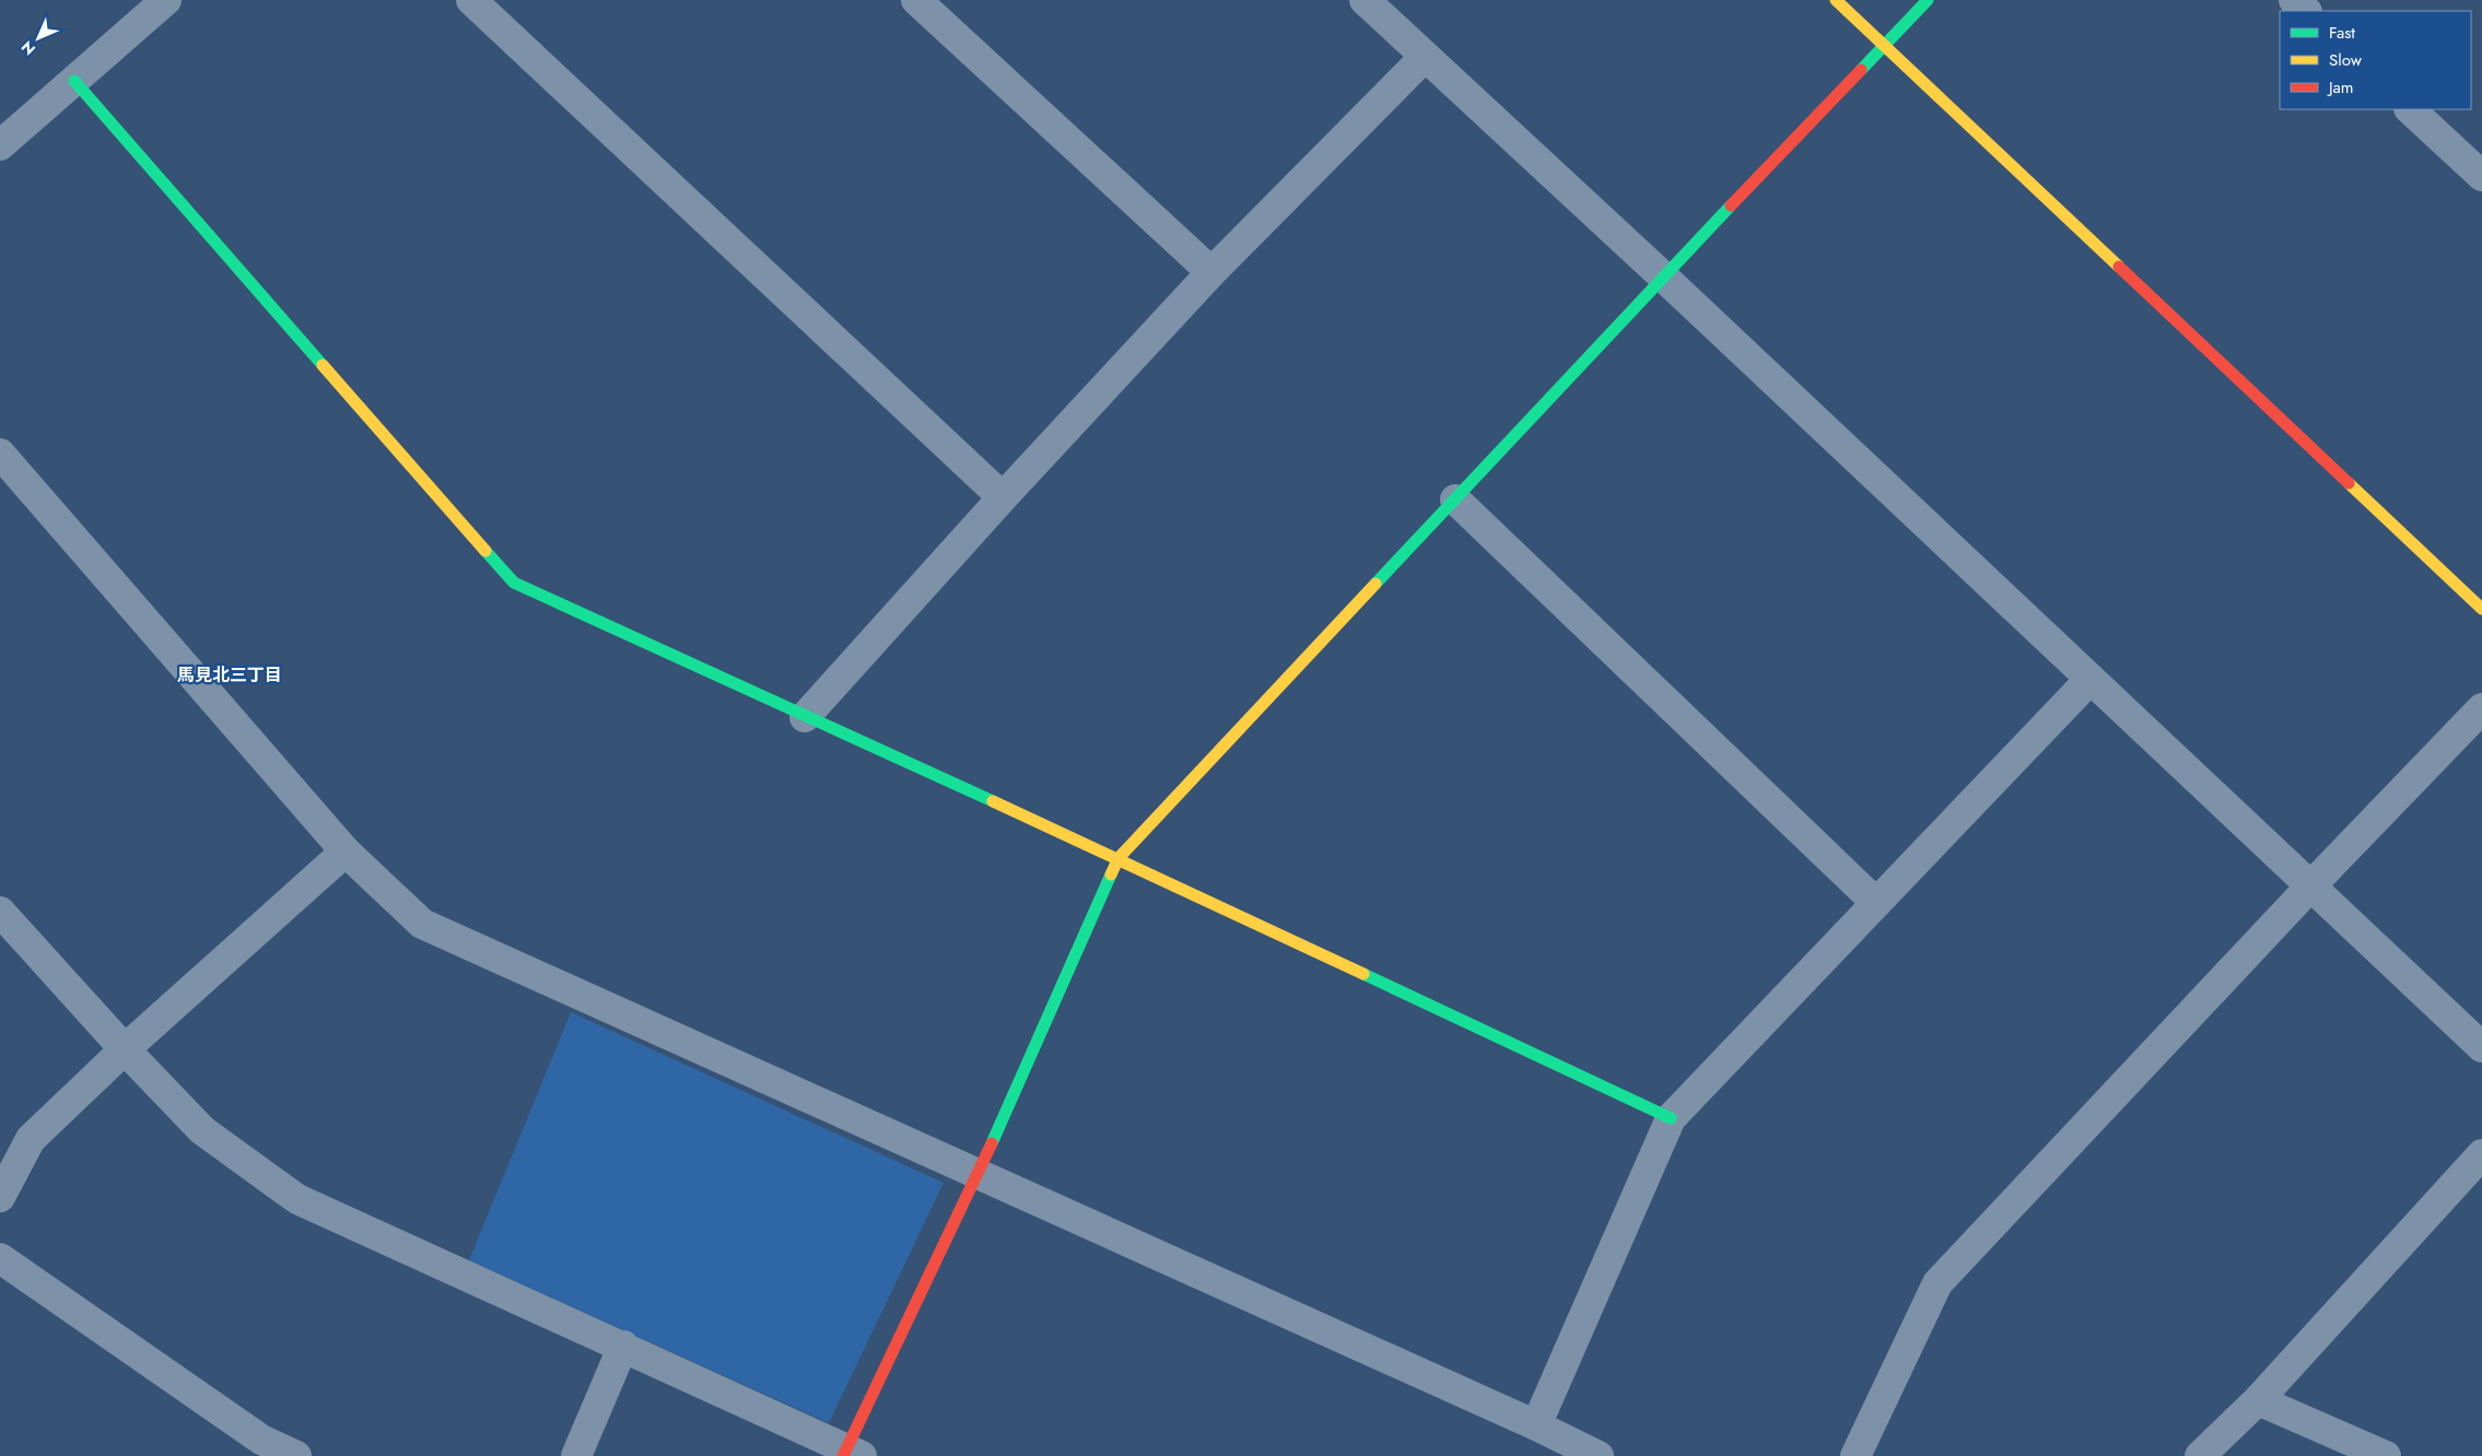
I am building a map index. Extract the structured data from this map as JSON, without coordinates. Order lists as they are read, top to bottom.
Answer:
{
  "districts": ["馬見北三丁目"],
  "legend": ["Fast", "Slow", "Jam"],
  "north": "bottom left"
}
